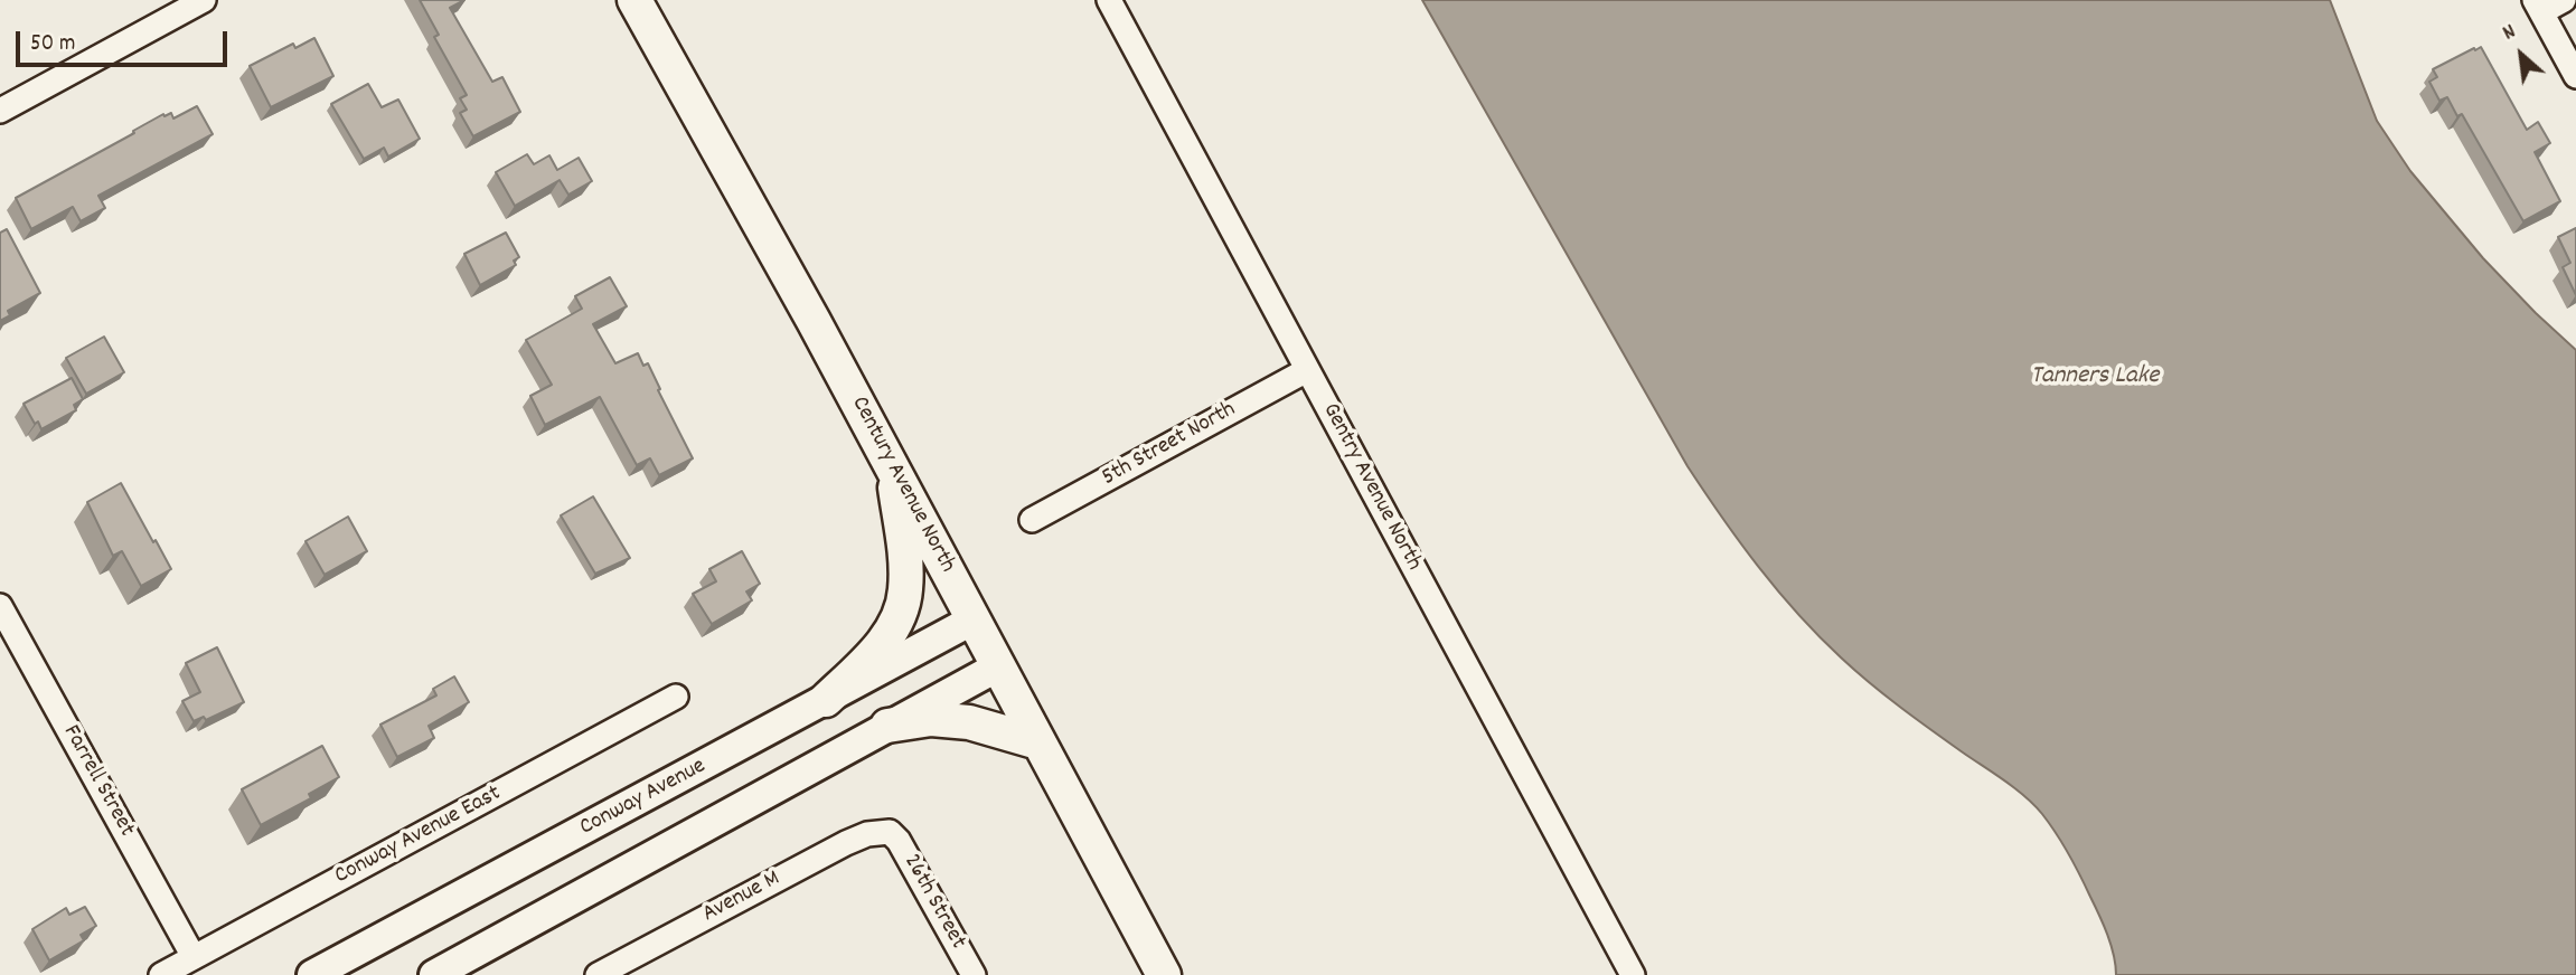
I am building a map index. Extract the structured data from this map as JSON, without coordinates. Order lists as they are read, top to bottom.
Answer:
{
  "streets": {
    "main road": ["Century Avenue North"],
    "street": [
      "5th Street North",
      "Gentry Avenue North",
      "Farrell Street",
      "Conway Avenue",
      "Conway Avenue East",
      "Avenue M",
      "26th Street"
    ]
  },
  "crossings": [
    ["5th Street North", "Gentry Avenue North"],
    ["Century Avenue North", "Conway Avenue"],
    ["Farrell Street", "Conway Avenue East"],
    ["Avenue M", "26th Street"]
  ],
  "water": ["Tanners Lake"],
  "scale_bar": "50 m",
  "north": "top left"
}
